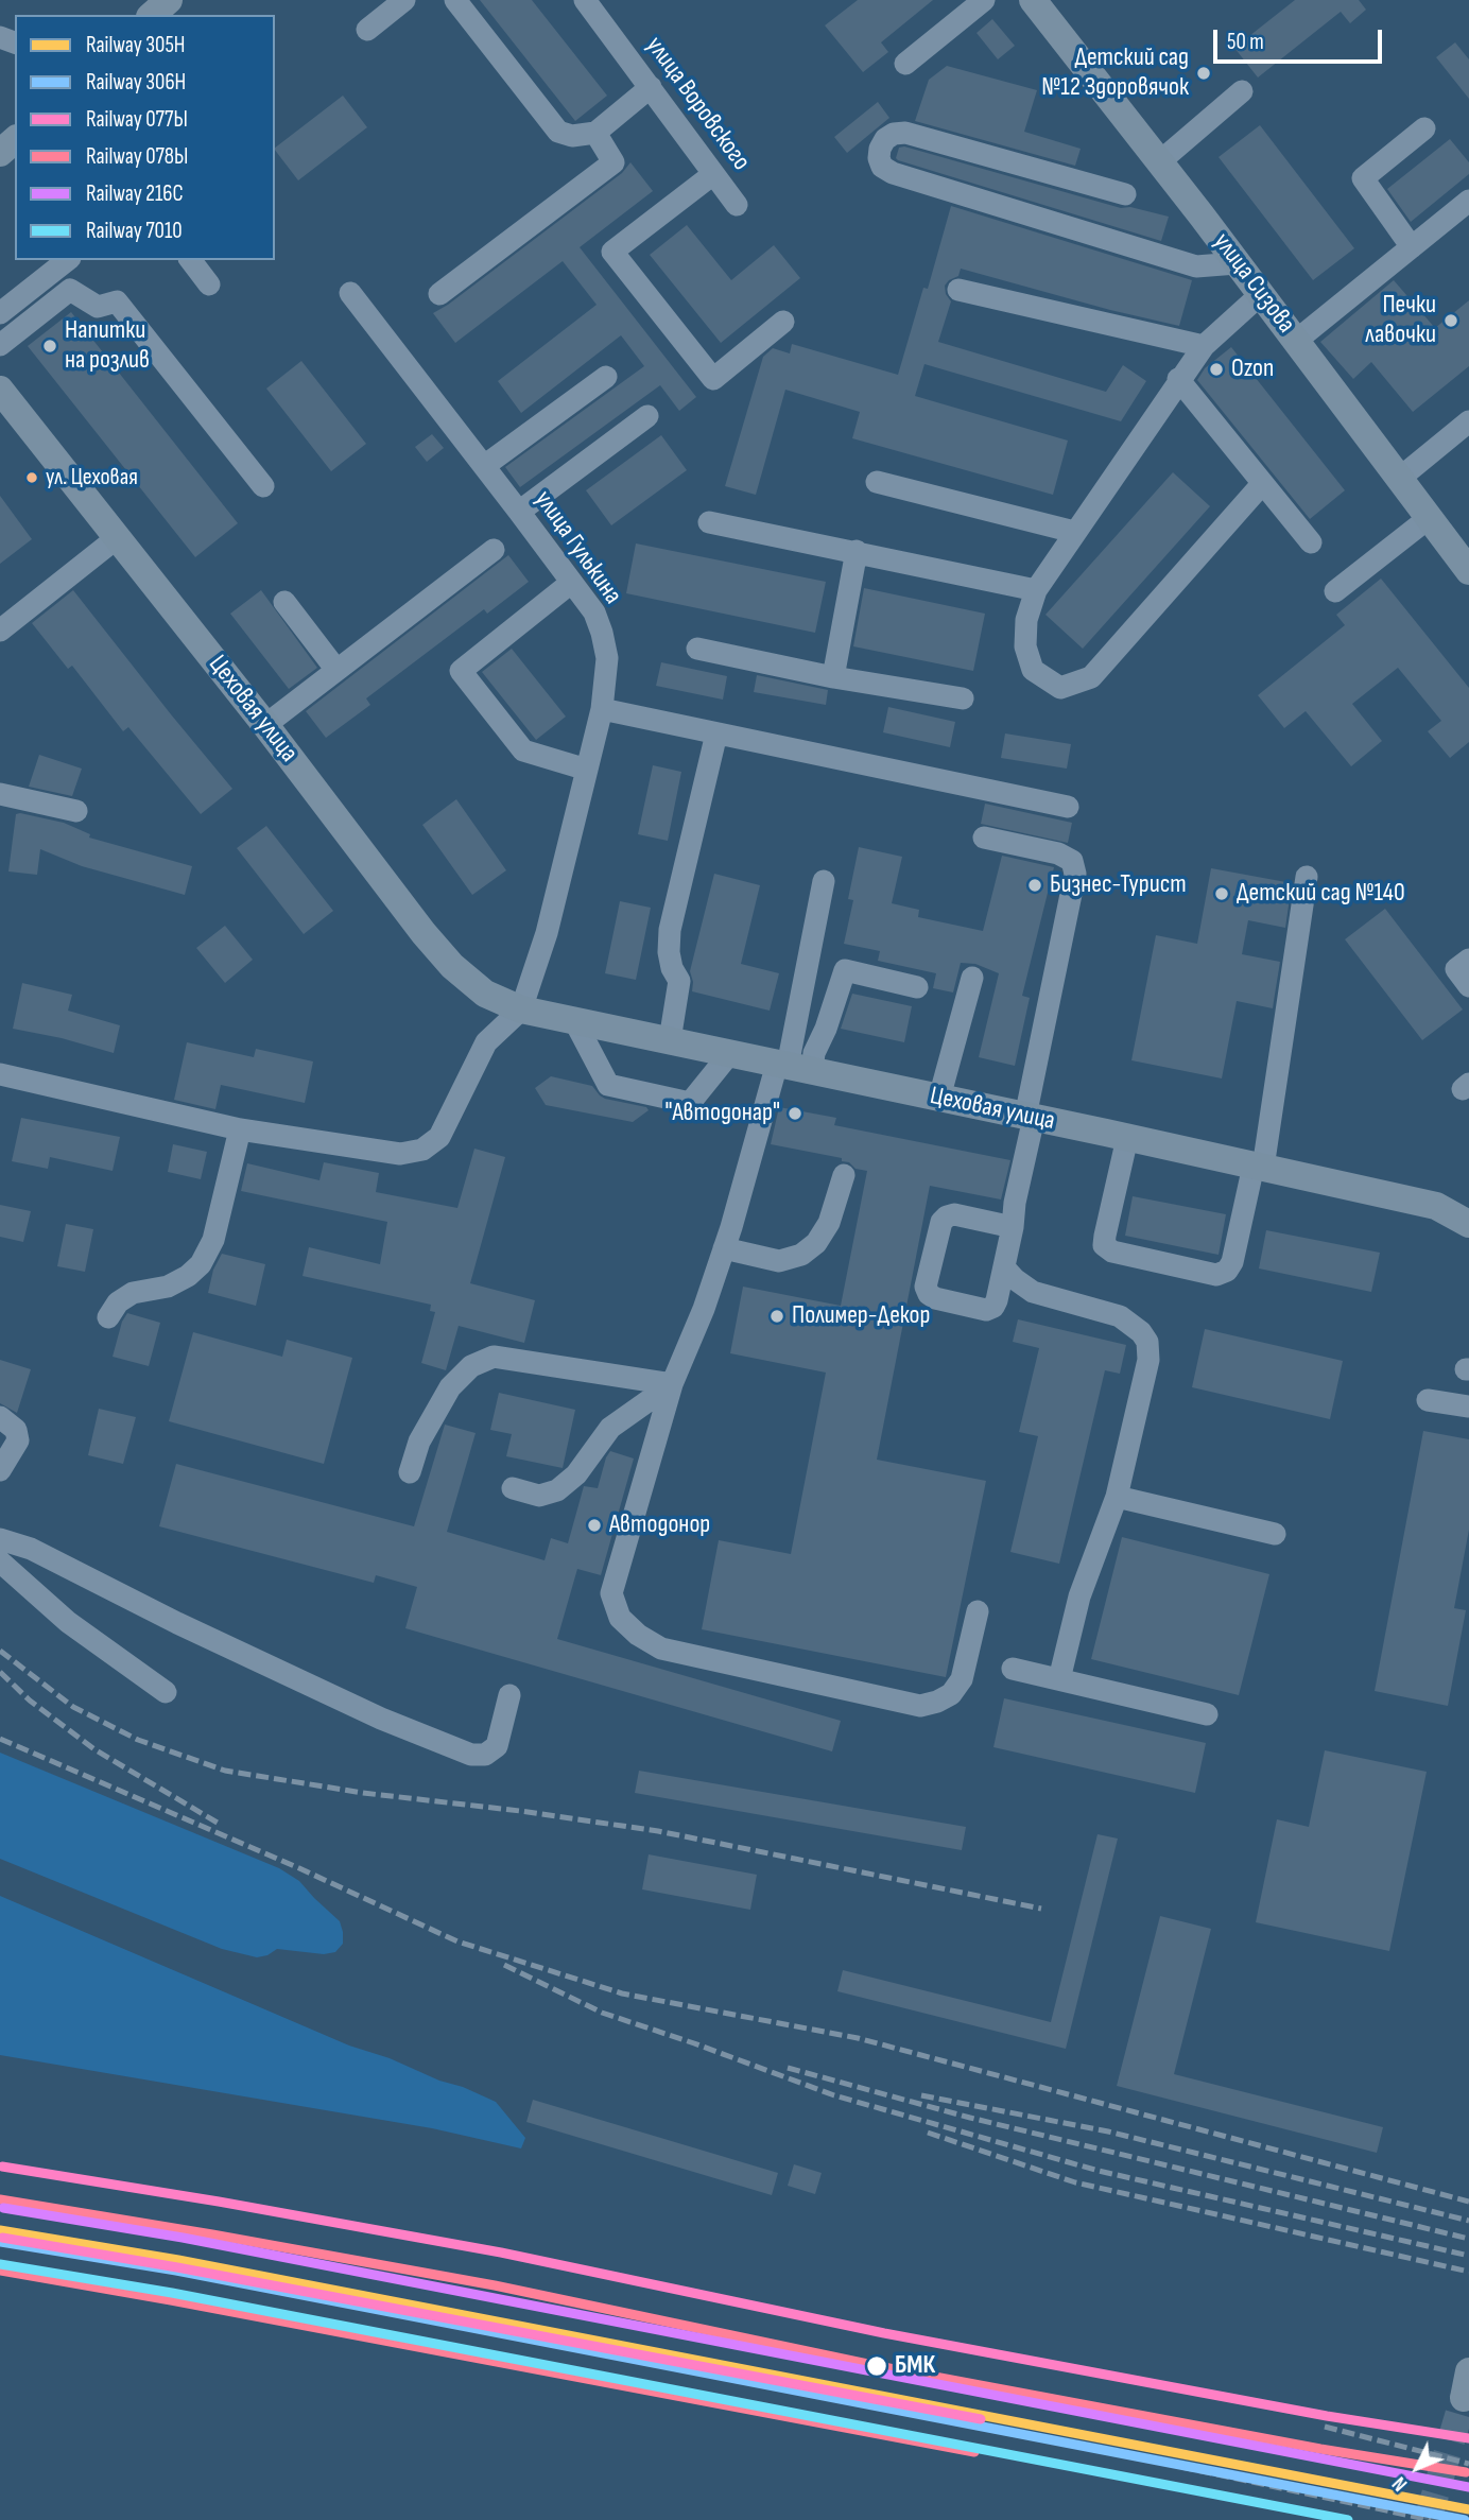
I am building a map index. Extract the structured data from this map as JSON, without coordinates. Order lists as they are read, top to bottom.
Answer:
{
  "streets": {
    "main road": ["улица Сизова", "Цеховая улица"],
    "street": ["улица Воровского", "улица Гулькина"]
  },
  "crossings": [
    ["улица Гулькина", "Цеховая улица"]
  ],
  "places": [
    "Детский сад №12 Здоровячок",
    "Печки лавочки",
    "Напитки на розлив",
    "Ozon",
    "ул. Цеховая",
    "Бизнес-Турист",
    "Детский сад №140",
    "\"Автодонар\"",
    "Полимер-Декор",
    "Автодонор",
    "БМК"
  ],
  "lines": [
    "rail line 077Ы",
    "rail line 078Ы",
    "rail line 216С",
    "rail line 305Н",
    "rail line 306Н",
    "rail line 7010"
  ],
  "legend": [
    "Railway 305Н",
    "Railway 306Н",
    "Railway 077Ы",
    "Railway 078Ы",
    "Railway 216С",
    "Railway 7010"
  ],
  "scale_bar": "50 m",
  "north": "bottom left"
}
